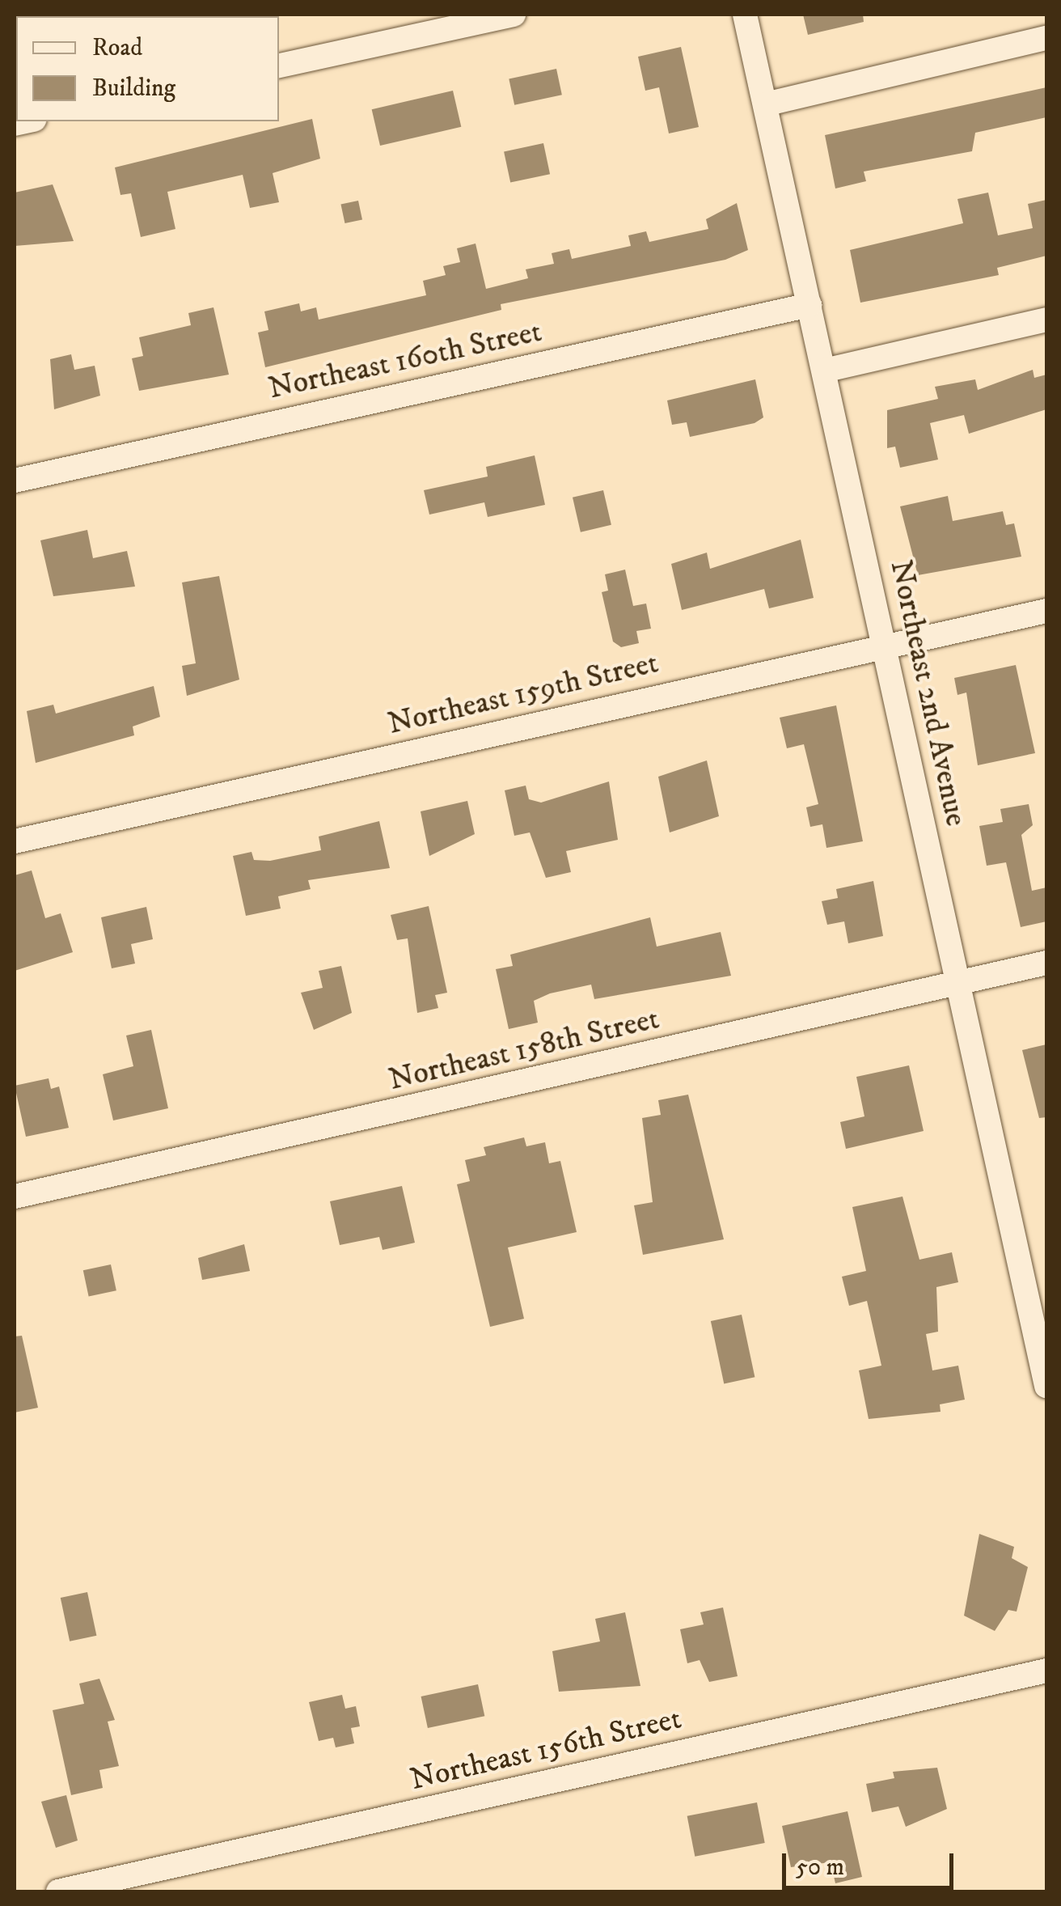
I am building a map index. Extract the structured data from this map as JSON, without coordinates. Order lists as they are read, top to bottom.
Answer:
{
  "streets": {
    "street": [
      "Northeast 160th Street",
      "Northeast 2nd Avenue",
      "Northeast 159th Street",
      "Northeast 158th Street",
      "Northeast 156th Street"
    ]
  },
  "crossings": [
    ["Northeast 160th Street", "Northeast 2nd Avenue"],
    ["Northeast 2nd Avenue", "Northeast 159th Street"],
    ["Northeast 2nd Avenue", "Northeast 158th Street"]
  ],
  "legend": ["Road", "Building"],
  "scale_bar": "50 m"
}
